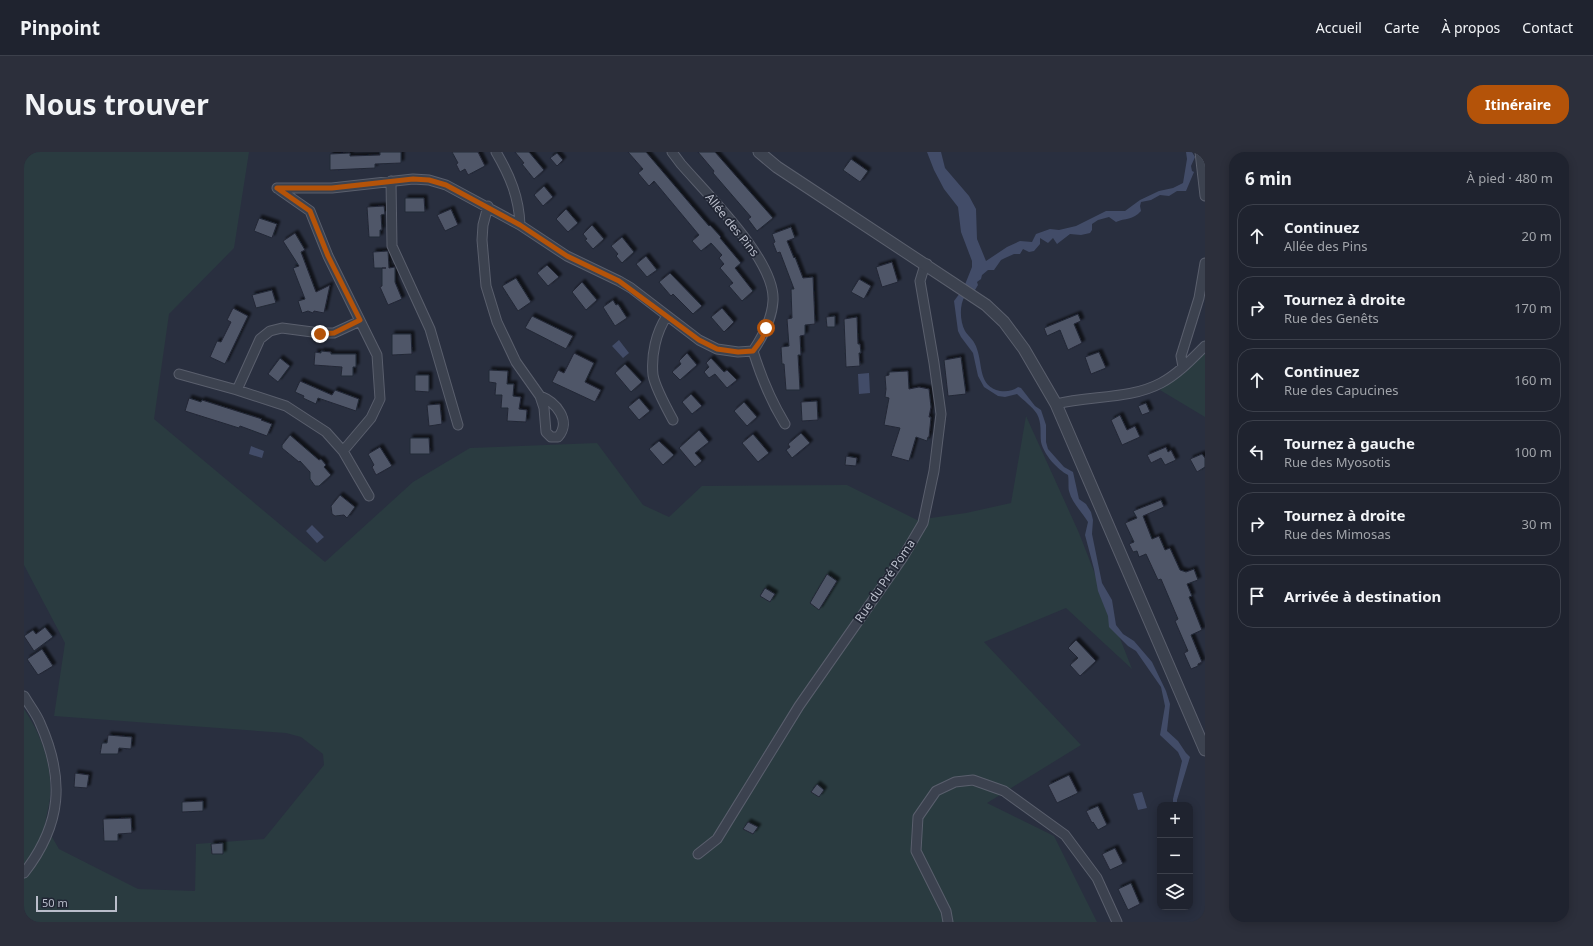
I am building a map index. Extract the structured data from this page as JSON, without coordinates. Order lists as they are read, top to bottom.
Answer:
{
  "streets": {
    "street": ["Allée des Pins", "Rue du Pré Poma"]
  },
  "scale_bar": "50 m",
  "page": {
    "header": "Pinpoint",
    "nav": [
      "Accueil",
      "Carte",
      "À propos",
      "Contact"
    ],
    "title": "Nous trouver",
    "buttons": "Itinéraire",
    "heading": ["6 min", "À pied · 480 m"],
    "list": [
      ["Continuez", "Allée des Pins", "20 m"],
      ["Tournez à droite", "Rue des Genêts", "170 m"],
      ["Continuez", "Rue des Capucines", "160 m"],
      ["Tournez à gauche", "Rue des Myosotis", "100 m"],
      ["Tournez à droite", "Rue des Mimosas", "30 m"],
      "Arrivée à destination"
    ],
    "map_buttons": ["+", "−"],
    "scale": "50 m"
  }
}
